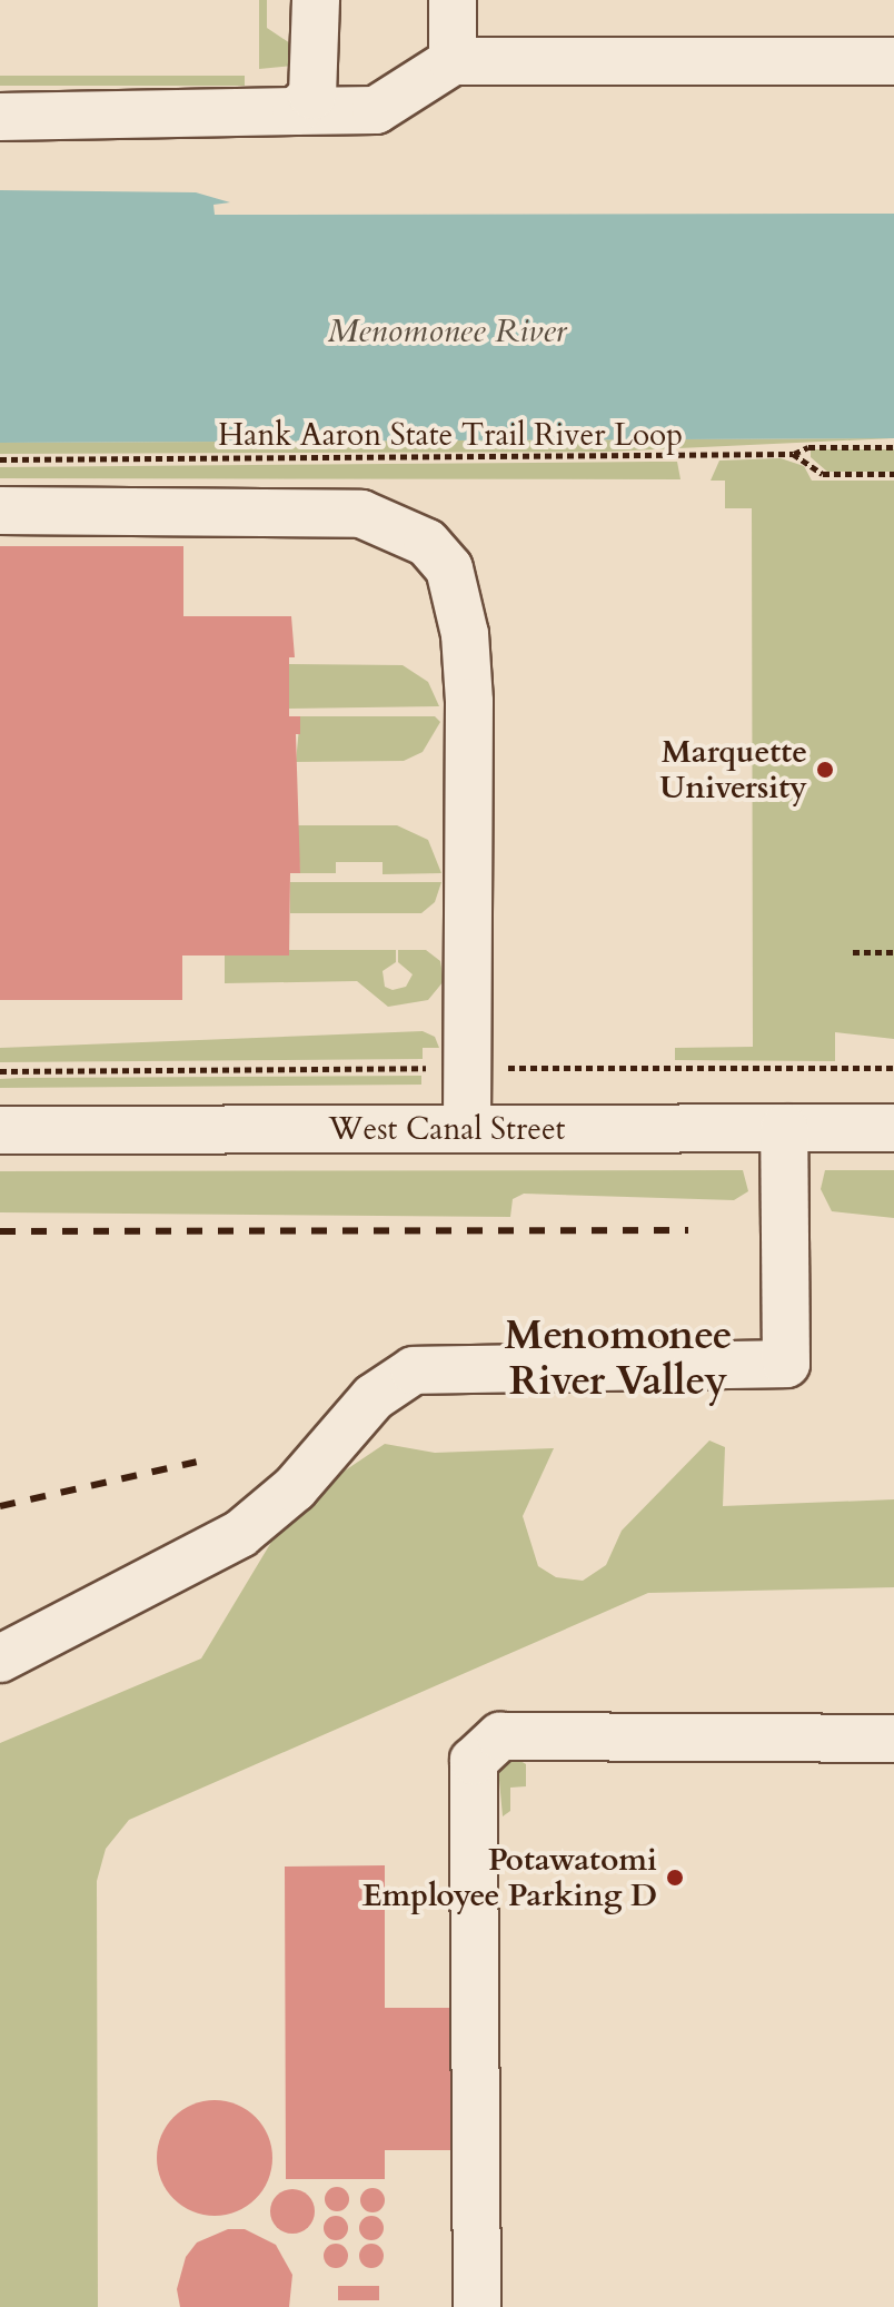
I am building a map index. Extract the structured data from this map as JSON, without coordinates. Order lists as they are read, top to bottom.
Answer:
{
  "streets": {
    "street": ["West Canal Street"],
    "path": ["Hank Aaron State Trail River Loop"]
  },
  "districts": ["Menomonee River Valley"],
  "water": ["Menomonee River"],
  "places": ["Marquette University", "Potawatomi Employee Parking D"]
}
